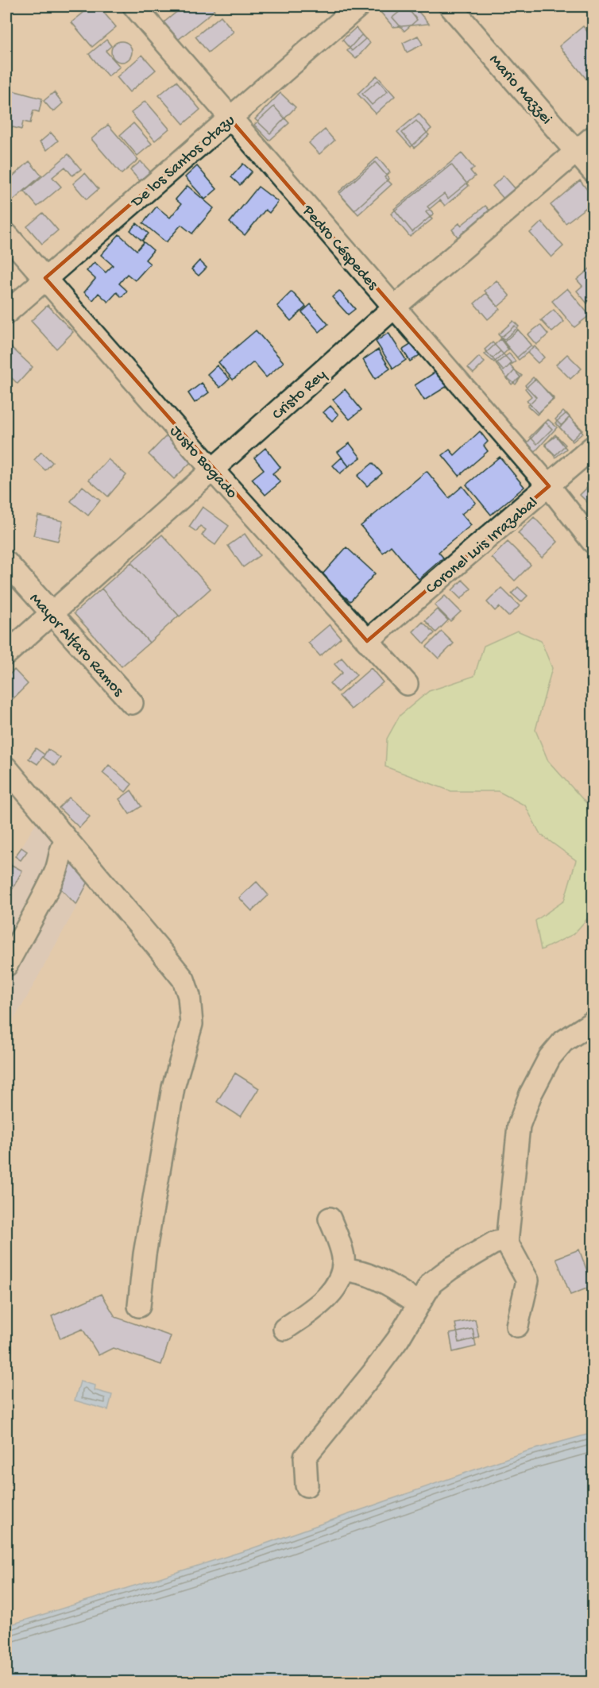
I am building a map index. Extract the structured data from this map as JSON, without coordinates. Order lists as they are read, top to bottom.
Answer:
{
  "streets": {
    "street": [
      "Mario Mazzei",
      "De los Santos Otazu",
      "Pedro Céspedes",
      "Cristo Rey",
      "Justo Bogado",
      "Coronel Luis Irrazabal",
      "Mayor Alfaro Ramos"
    ]
  },
  "crossings": [
    ["Mario Mazzei", "Cristo Rey"],
    ["De los Santos Otazu", "Pedro Céspedes"],
    ["De los Santos Otazu", "Justo Bogado"],
    ["Pedro Céspedes", "Cristo Rey"],
    ["Pedro Céspedes", "Coronel Luis Irrazabal"],
    ["Cristo Rey", "Justo Bogado"],
    ["Cristo Rey", "Mayor Alfaro Ramos"],
    ["Justo Bogado", "Coronel Luis Irrazabal"]
  ]
}
